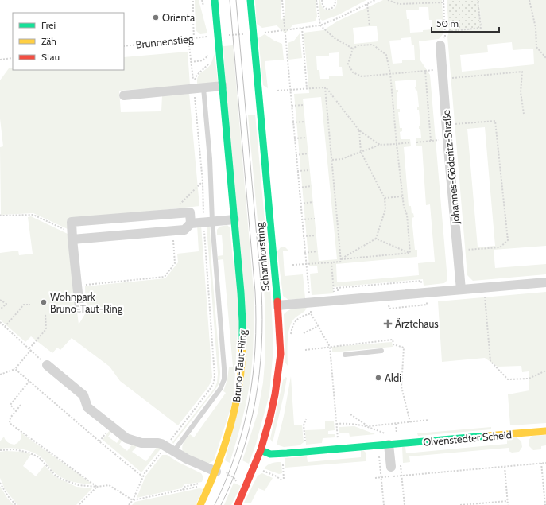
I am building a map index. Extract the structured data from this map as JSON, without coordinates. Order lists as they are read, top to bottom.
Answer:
{
  "streets": {
    "street": [
      "Johannes-Göderitz-Straße",
      "Scharnhorstring",
      "Bruno-Taut-Ring",
      "Olvenstedter Scheid"
    ],
    "path": ["Brunnenstieg"]
  },
  "crossings": [
    ["Scharnhorstring", "Olvenstedter Scheid"]
  ],
  "places": {
    "other": ["Orienta", "Wohnpark Bruno-Taut-Ring", "Aldi"],
    "health": ["Ärztehaus"]
  },
  "legend": ["Frei", "Zäh", "Stau"],
  "scale_bar": "50 m"
}
